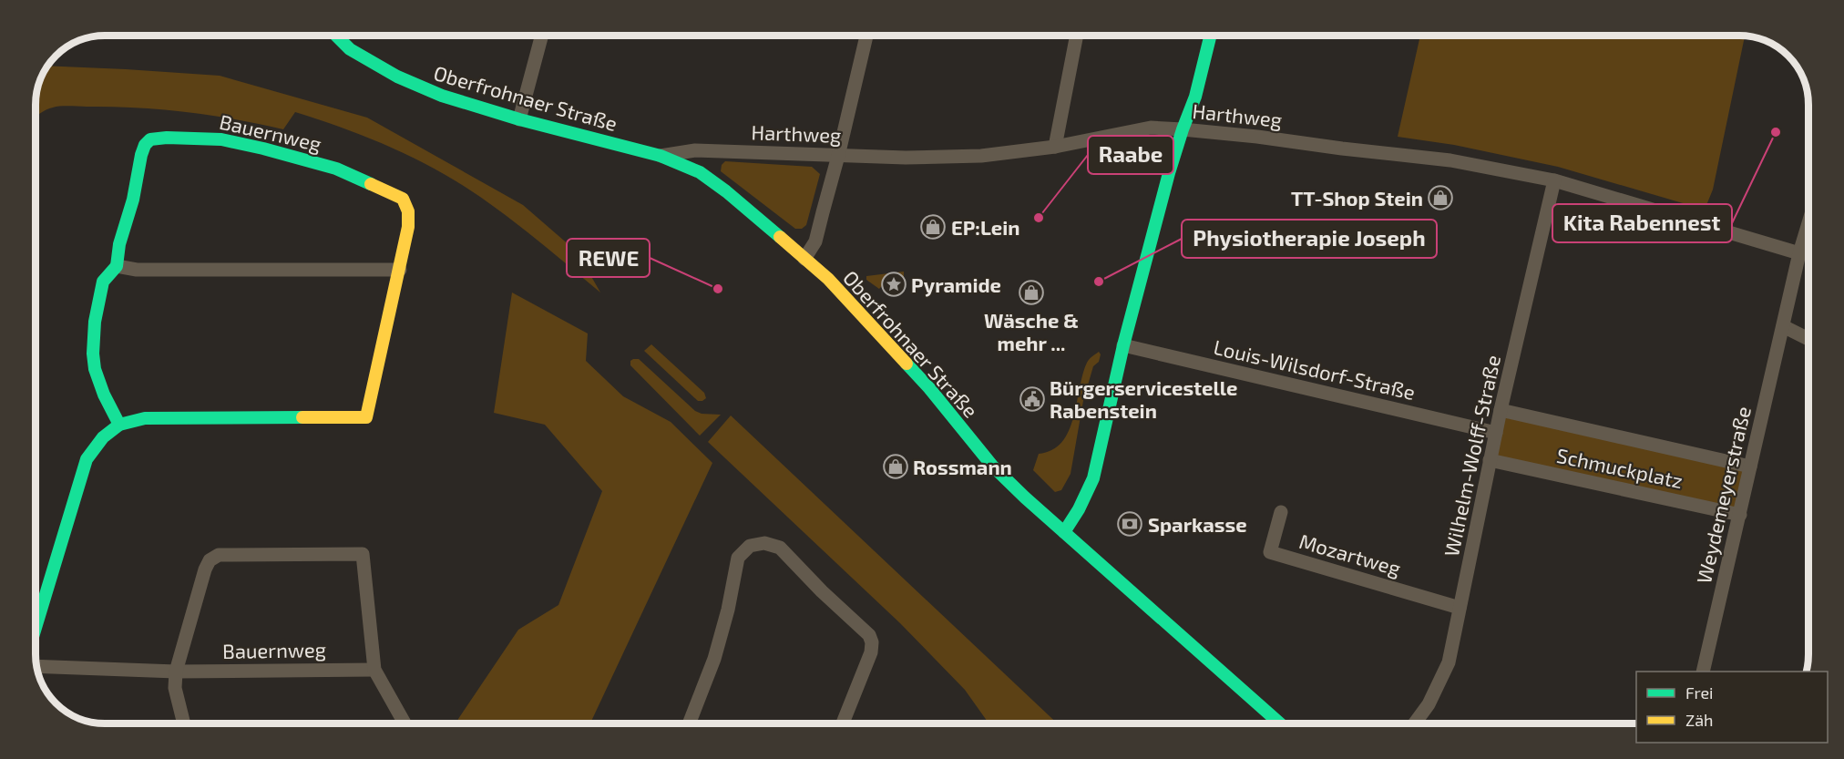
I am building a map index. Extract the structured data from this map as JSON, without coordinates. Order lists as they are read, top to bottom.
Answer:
{
  "streets": {
    "street": [
      "Oberfrohnaer Straße",
      "Harthweg",
      "Bauernweg",
      "Louis-Wilsdorf-Straße",
      "Wilhelm-Wolff-Straße",
      "Schmuckplatz",
      "Weydemeyerstraße",
      "Mozartweg"
    ]
  },
  "crossings": [
    ["Oberfrohnaer Straße", "Harthweg"],
    ["Harthweg", "Wilhelm-Wolff-Straße"],
    ["Harthweg", "Weydemeyerstraße"],
    ["Louis-Wilsdorf-Straße", "Wilhelm-Wolff-Straße"],
    ["Wilhelm-Wolff-Straße", "Schmuckplatz"],
    ["Wilhelm-Wolff-Straße", "Mozartweg"],
    ["Schmuckplatz", "Weydemeyerstraße"]
  ],
  "places": {
    "other": [
      "Kita Rabennest",
      "Raabe",
      "Physiotherapie Joseph",
      "REWE"
    ],
    "shop": [
      "TT-Shop Stein",
      "EP:Lein",
      "Wäsche & mehr ...",
      "Rossmann"
    ],
    "place": ["Pyramide"],
    "public building": ["Bürgerservicestelle Rabenstein"],
    "bank": ["Sparkasse"]
  },
  "legend": ["Frei", "Zäh"]
}
